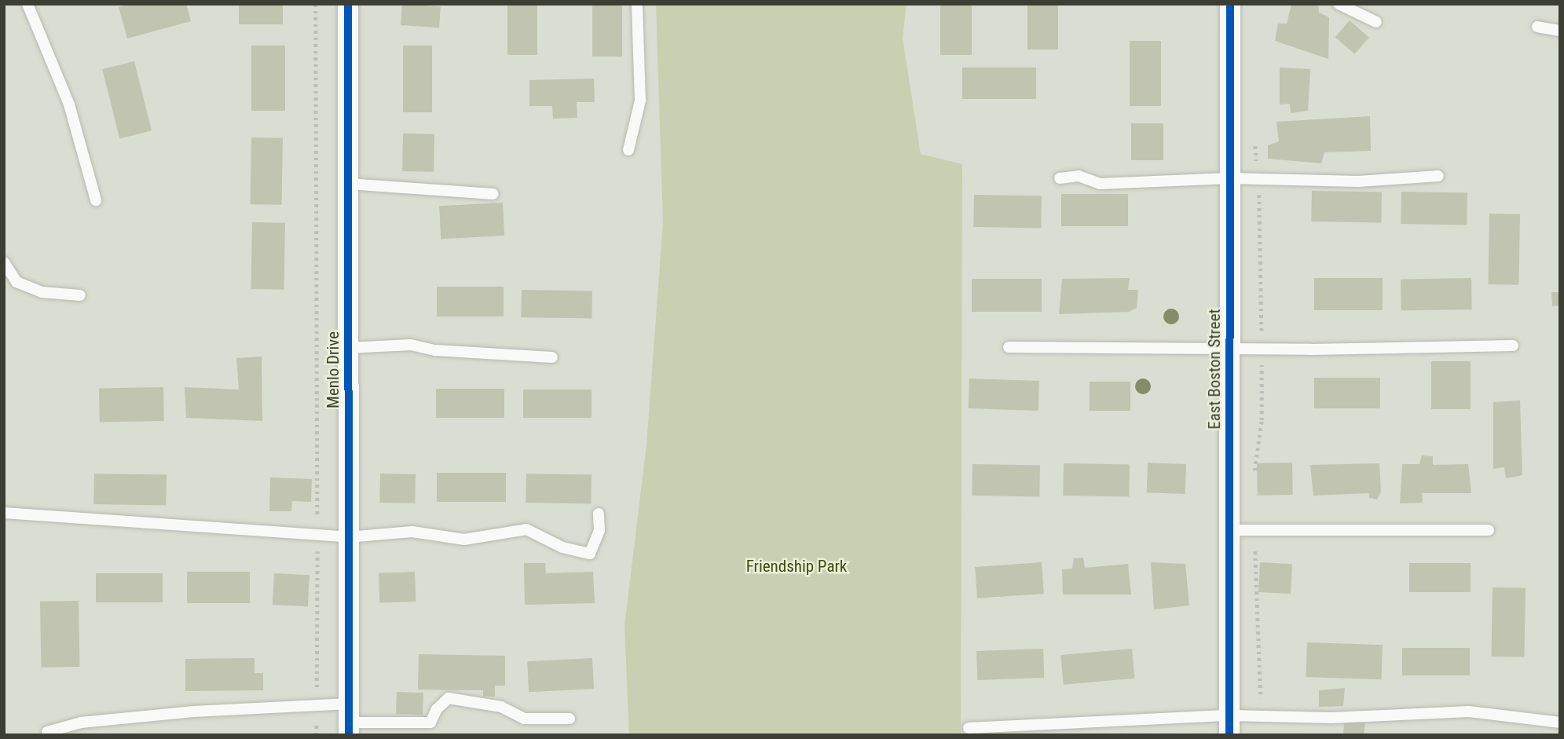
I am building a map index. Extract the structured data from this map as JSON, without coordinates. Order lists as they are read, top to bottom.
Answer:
{
  "streets": {
    "street": ["East Boston Street", "Menlo Drive"]
  },
  "parks": ["Friendship Park"]
}
